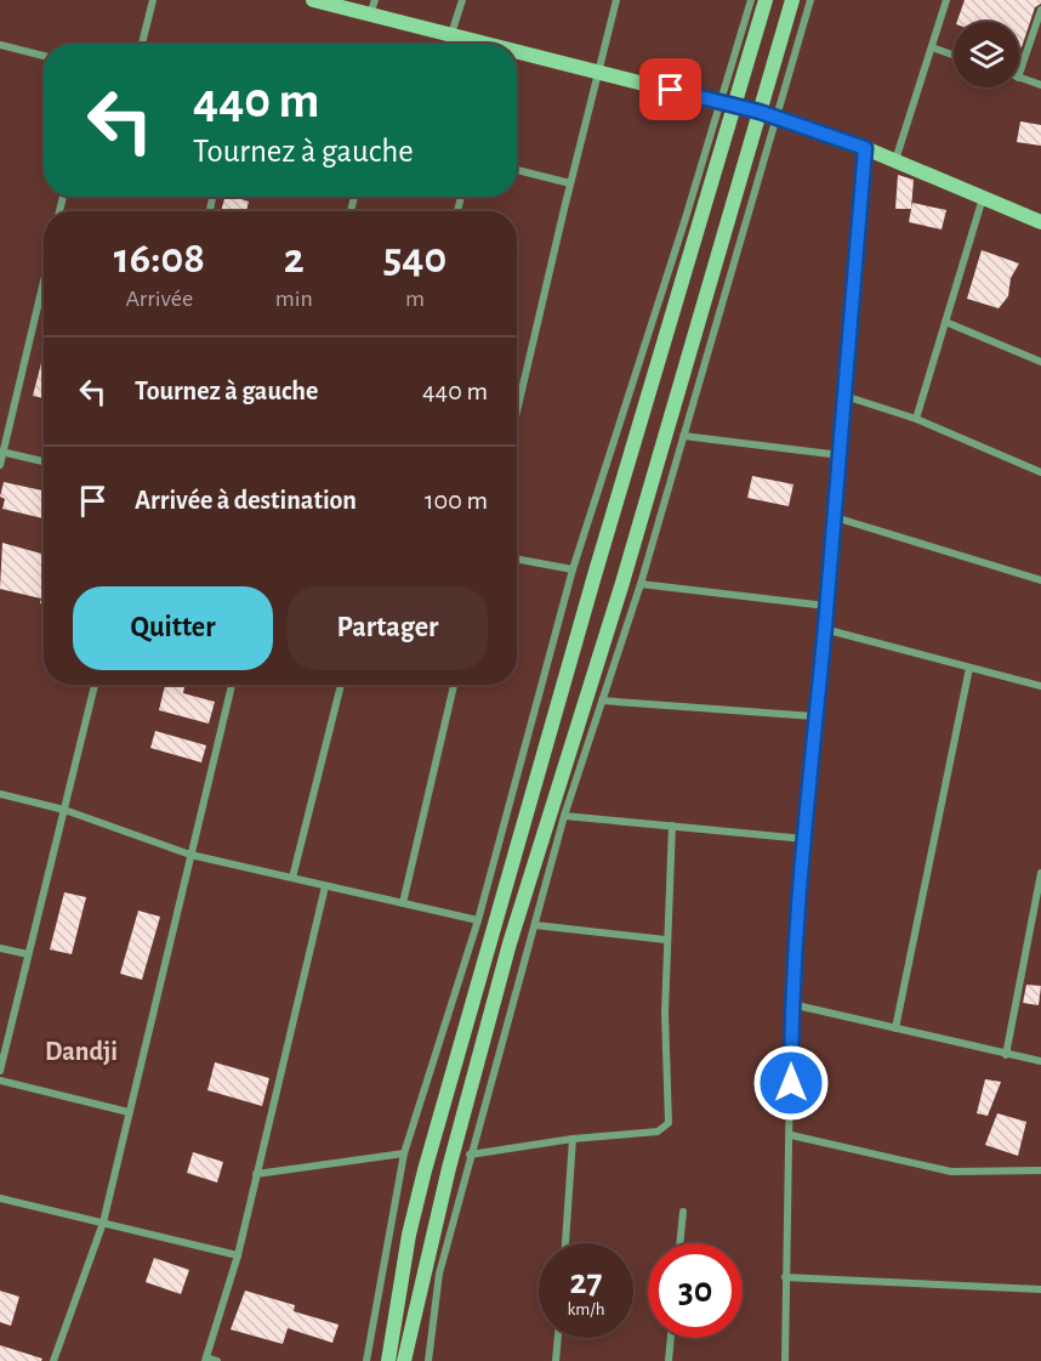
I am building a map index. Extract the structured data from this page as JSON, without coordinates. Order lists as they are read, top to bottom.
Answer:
{
  "districts": ["Dandji"],
  "page": {
    "turn": ["440 m", "Tournez à gauche"],
    "eta": [
      "16:08",
      "Arrivée",
      "2",
      "min",
      "540",
      "m"
    ],
    "list": [
      {
        "name": "Tournez à gauche",
        "value": "440 m"
      },
      {
        "name": "Arrivée à destination",
        "value": "100 m"
      }
    ],
    "buttons": ["Quitter", "Partager"],
    "speed": "27 km/h",
    "limit": "30"
  }
}
